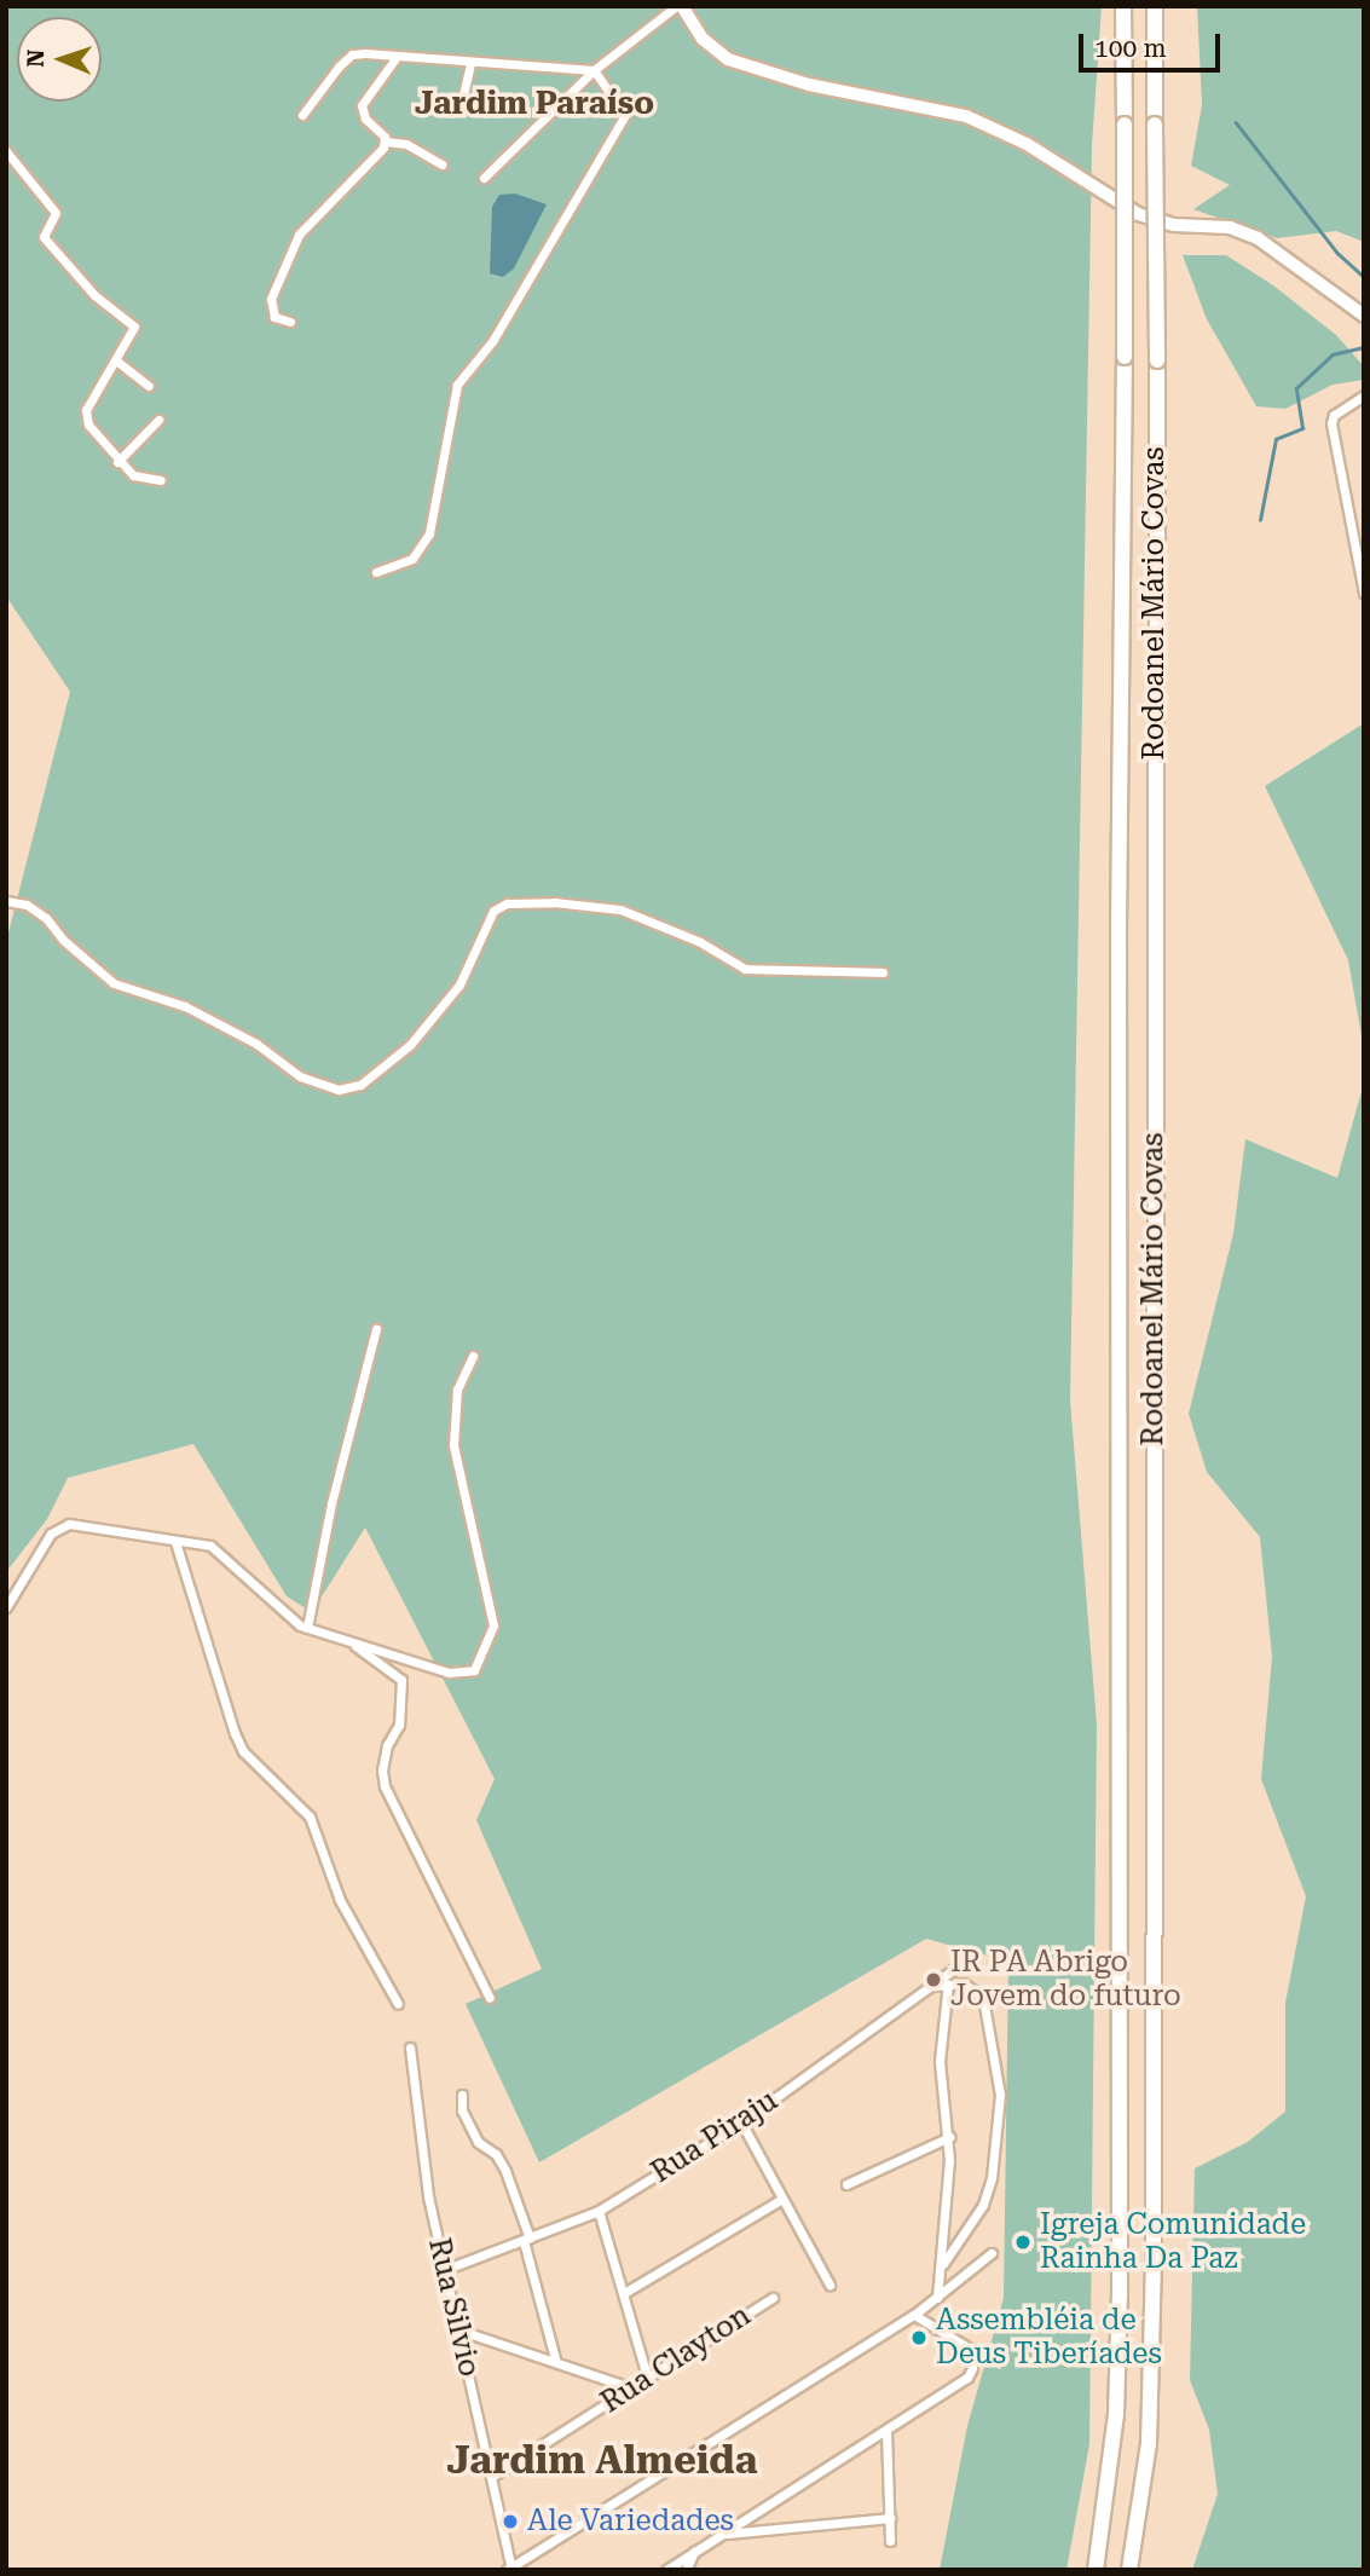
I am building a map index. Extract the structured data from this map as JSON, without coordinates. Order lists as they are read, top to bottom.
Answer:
{
  "streets": {
    "highway": ["Rodoanel Mário Covas"],
    "street": ["Rua Piraju", "Rua Silvio", "Rua Clayton"]
  },
  "crossings": [
    ["Rua Piraju", "Rua Silvio"],
    ["Rua Silvio", "Rua Clayton"]
  ],
  "districts": ["Jardim Paraíso", "Jardim Almeida"],
  "places": [
    "IR PA Abrigo Jovem do futuro",
    "Igreja Comunidade Rainha Da Paz",
    "Assembléia de Deus Tiberíades",
    "Ale Variedades"
  ],
  "scale_bar": "100 m",
  "north": "left"
}
